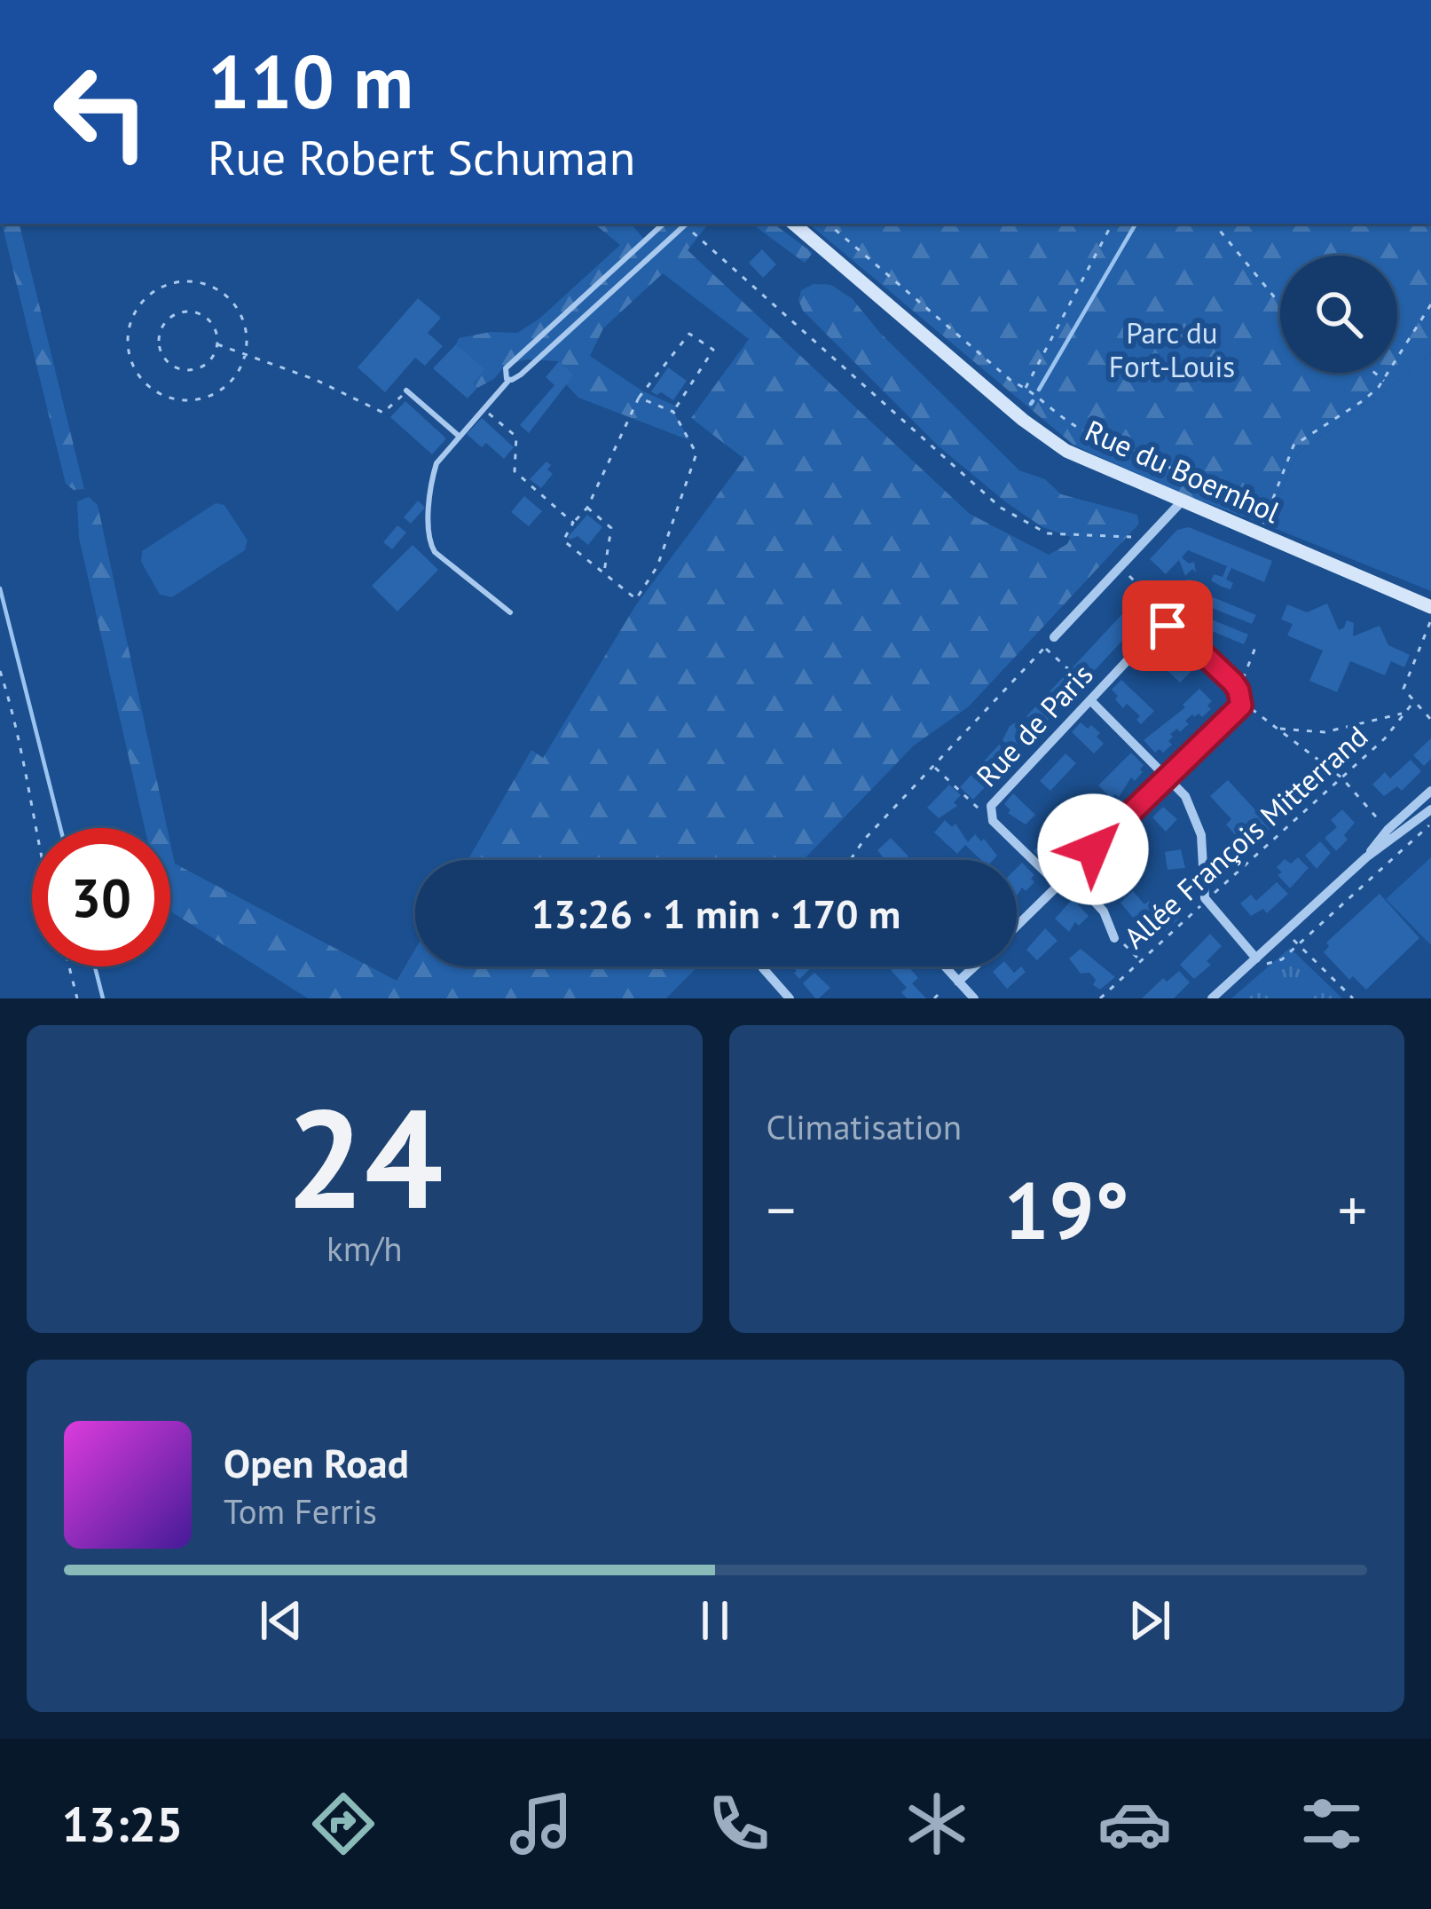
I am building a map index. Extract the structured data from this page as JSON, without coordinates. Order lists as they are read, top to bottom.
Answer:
{
  "streets": {
    "street": ["Rue du Boernhol", "Rue de Paris"],
    "path": ["Allée François Mitterrand"]
  },
  "parks": ["Parc du Fort-Louis"],
  "page": {
    "turn": ["110 m", "Rue Robert Schuman"],
    "limit": "30",
    "trip": "13:26 · 1 min · 170 m",
    "tile": [
      ["24", "km/h"],
      "Climatisation"
    ],
    "heat": ["−", "19°", "+"],
    "song": ["Open Road", "Tom Ferris"],
    "tabs": "13:25"
  }
}
